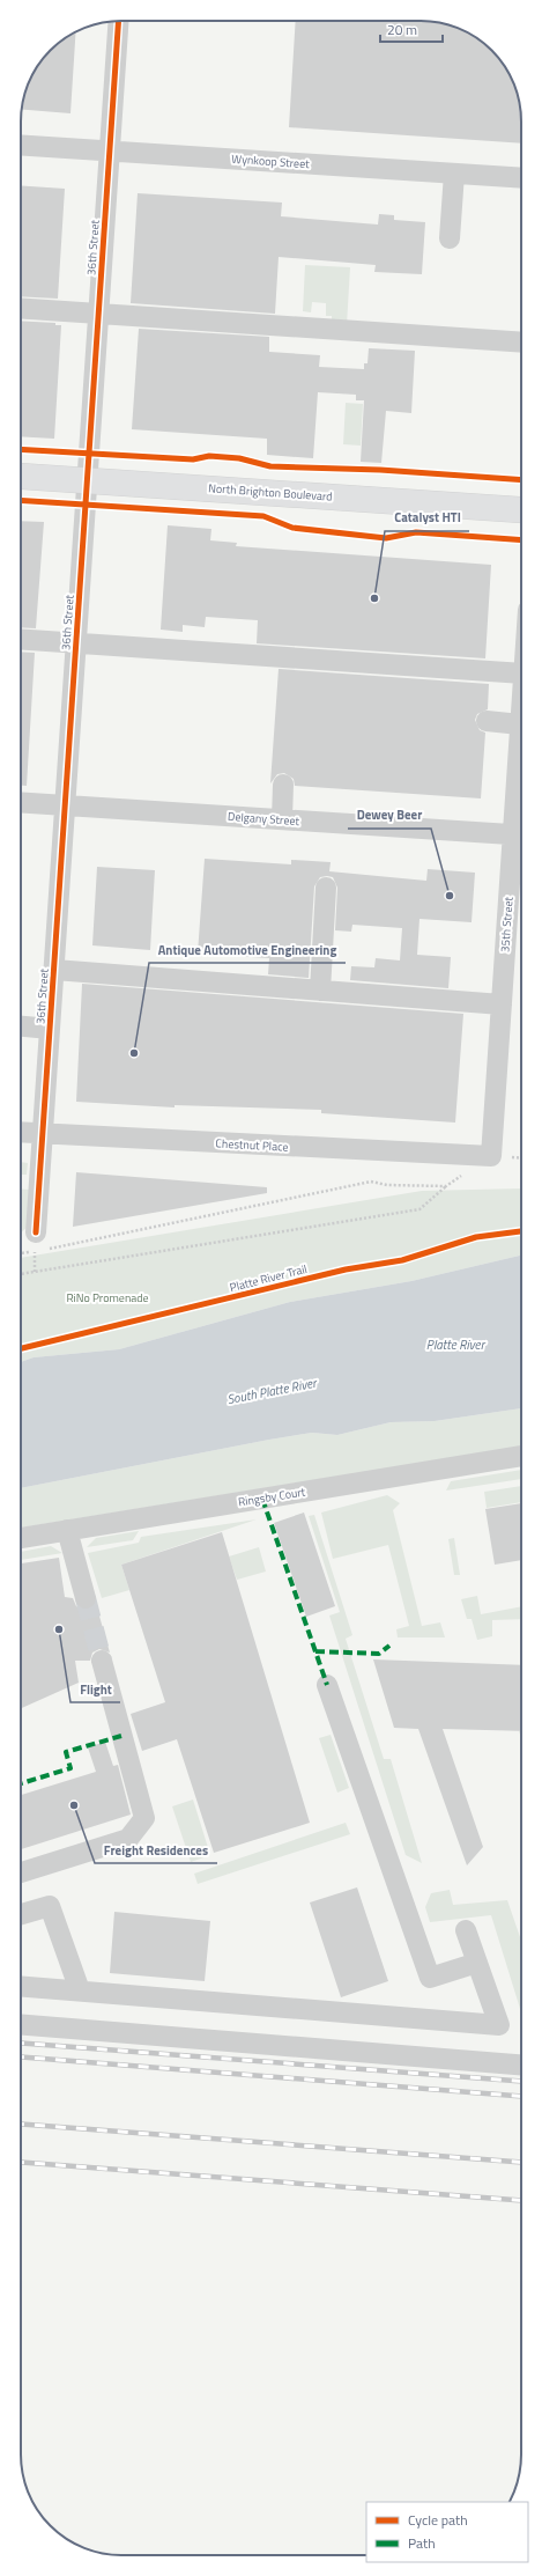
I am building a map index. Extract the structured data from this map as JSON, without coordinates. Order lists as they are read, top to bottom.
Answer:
{
  "streets": {
    "main road": ["North Brighton Boulevard"],
    "street": [
      "Wynkoop Street",
      "36th Street",
      "Delgany Street",
      "35th Street",
      "Chestnut Place",
      "Ringsby Court"
    ],
    "cycle path": ["Platte River Trail"]
  },
  "crossings": [
    ["Wynkoop Street", "36th Street"],
    ["36th Street", "North Brighton Boulevard"],
    ["36th Street", "Delgany Street"],
    ["36th Street", "Chestnut Place"],
    ["Delgany Street", "35th Street"],
    ["35th Street", "Chestnut Place"]
  ],
  "water": ["Platte River", "South Platte River"],
  "parks": ["RiNo Promenade"],
  "places": [
    "Catalyst HTI",
    "Dewey Beer",
    "Antique Automotive Engineering",
    "Flight",
    "Freight Residences"
  ],
  "legend": ["Cycle path", "Path"],
  "scale_bar": "20 m"
}
